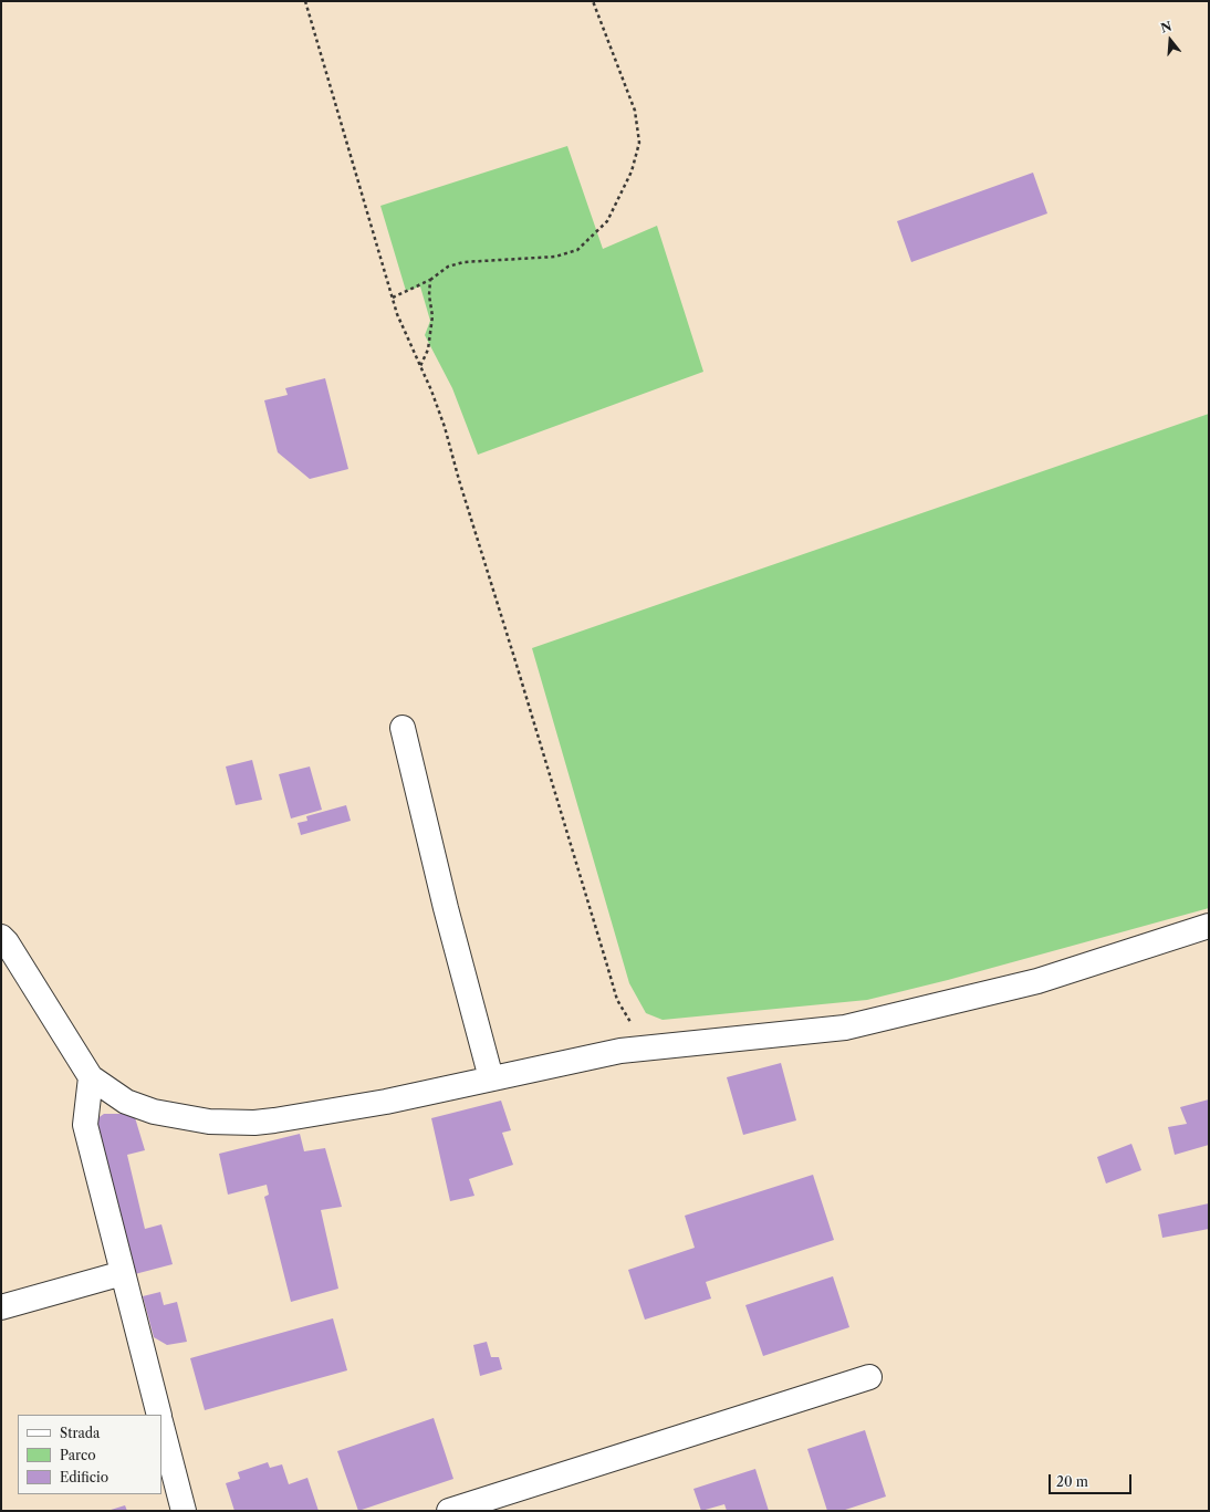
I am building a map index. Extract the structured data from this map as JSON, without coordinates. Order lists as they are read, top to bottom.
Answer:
{
  "legend": ["Strada", "Parco", "Edificio"],
  "scale_bar": "20 m",
  "north": "top"
}
